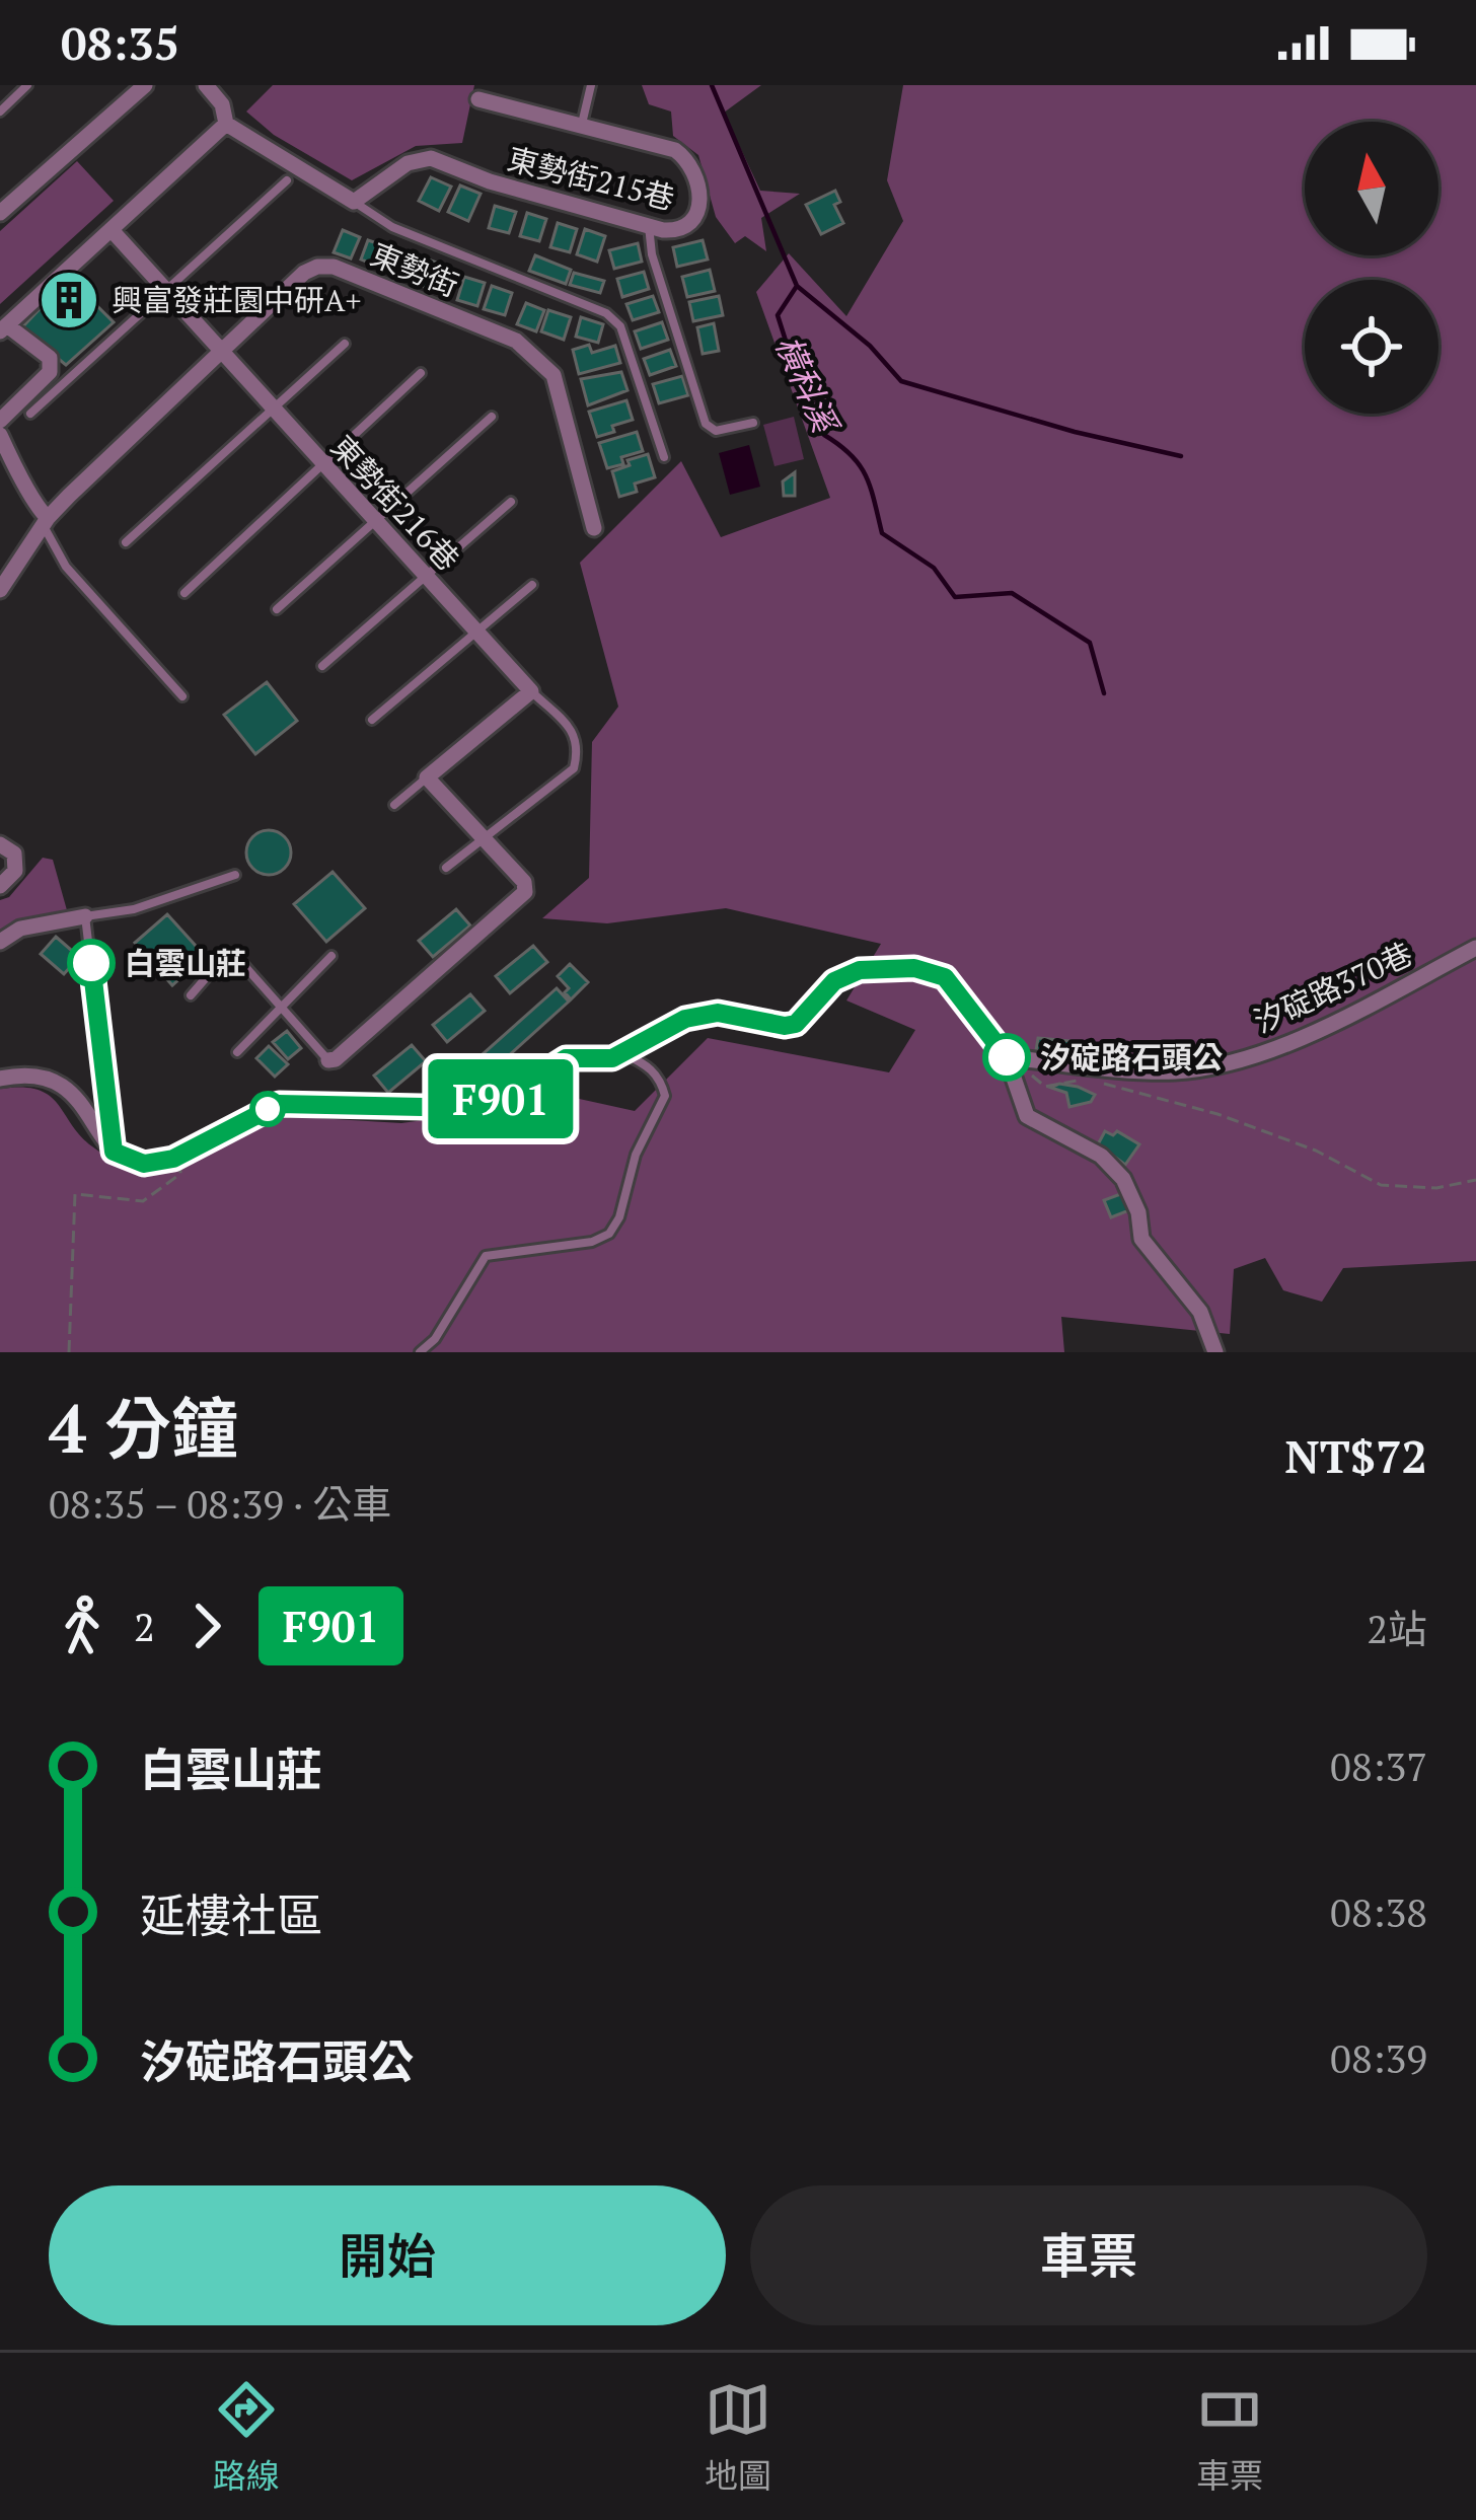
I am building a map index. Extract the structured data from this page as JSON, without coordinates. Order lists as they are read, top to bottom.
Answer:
{
  "streets": {
    "street": [
      "東勢街215巷",
      "東勢街",
      "東勢街216巷",
      "汐碇路370巷"
    ]
  },
  "crossings": [
    ["東勢街", "東勢街216巷"]
  ],
  "water": ["橫科溪"],
  "places": {
    "building": ["興富發莊園中研A+"],
    "other": ["白雲山莊", "汐碇路石頭公"]
  },
  "lines": ["bus line F901"],
  "north": "top",
  "page": {
    "status": "08:35",
    "on_map": "F901",
    "heading": ["4 分鐘", "08:35 – 08:39 · 公車", "NT$72"],
    "legs": ["2", "F901", "2站"],
    "list": [
      {
        "name": "白雲山莊",
        "value": "08:37"
      },
      {
        "name": "延樓社區",
        "value": "08:38"
      },
      {
        "name": "汐碇路石頭公",
        "value": "08:39"
      }
    ],
    "buttons": ["開始", "車票"],
    "tabs": ["路線", "地圖", "車票"]
  }
}
